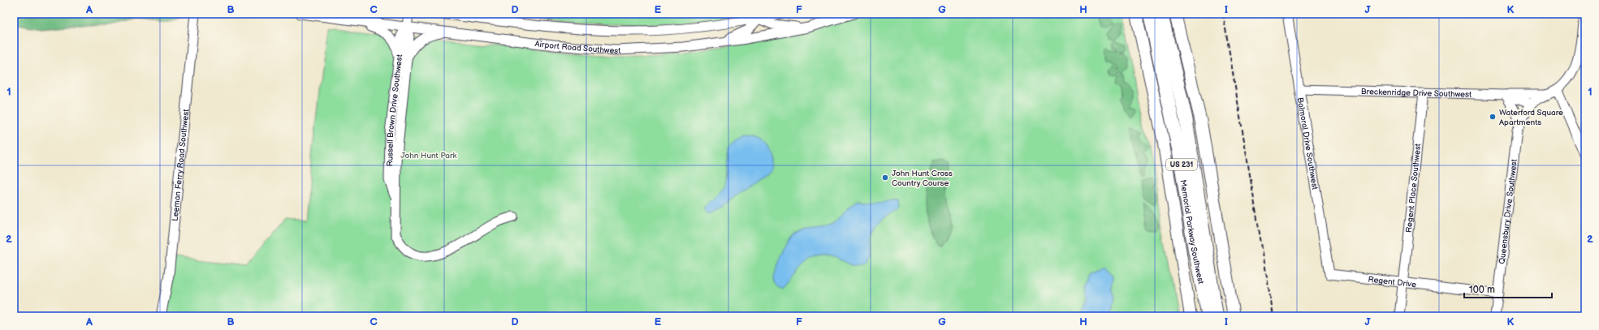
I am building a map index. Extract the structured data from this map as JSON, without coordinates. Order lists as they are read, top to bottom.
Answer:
{
  "streets": {
    "highway": ["US 231", "Memorial Parkway Southwest"],
    "street": [
      "Airport Road Southwest",
      "Breckenridge Drive Southwest",
      "Russell Brown Drive Southwest",
      "Balmoral Drive Southwest",
      "Leeman Ferry Road Southwest",
      "Regent Place Southwest",
      "Queensbury Drive Southwest",
      "Regent Drive"
    ]
  },
  "crossings": [
    ["Airport Road Southwest", "Russell Brown Drive Southwest"],
    ["Breckenridge Drive Southwest", "Balmoral Drive Southwest"],
    ["Breckenridge Drive Southwest", "Regent Place Southwest"],
    ["Breckenridge Drive Southwest", "Queensbury Drive Southwest"],
    ["Balmoral Drive Southwest", "Regent Drive"],
    ["Regent Place Southwest", "Regent Drive"],
    ["Queensbury Drive Southwest", "Regent Drive"]
  ],
  "parks": ["John Hunt Park"],
  "places": ["Waterford Square Apartments", "John Hunt Cross Country Course"],
  "scale_bar": "100 m",
  "grid": {
    "columns": [
      "A",
      "B",
      "C",
      "D",
      "E",
      "F",
      "G",
      "H",
      "I",
      "J",
      "K"
    ],
    "rows": ["1", "2"]
  }
}
